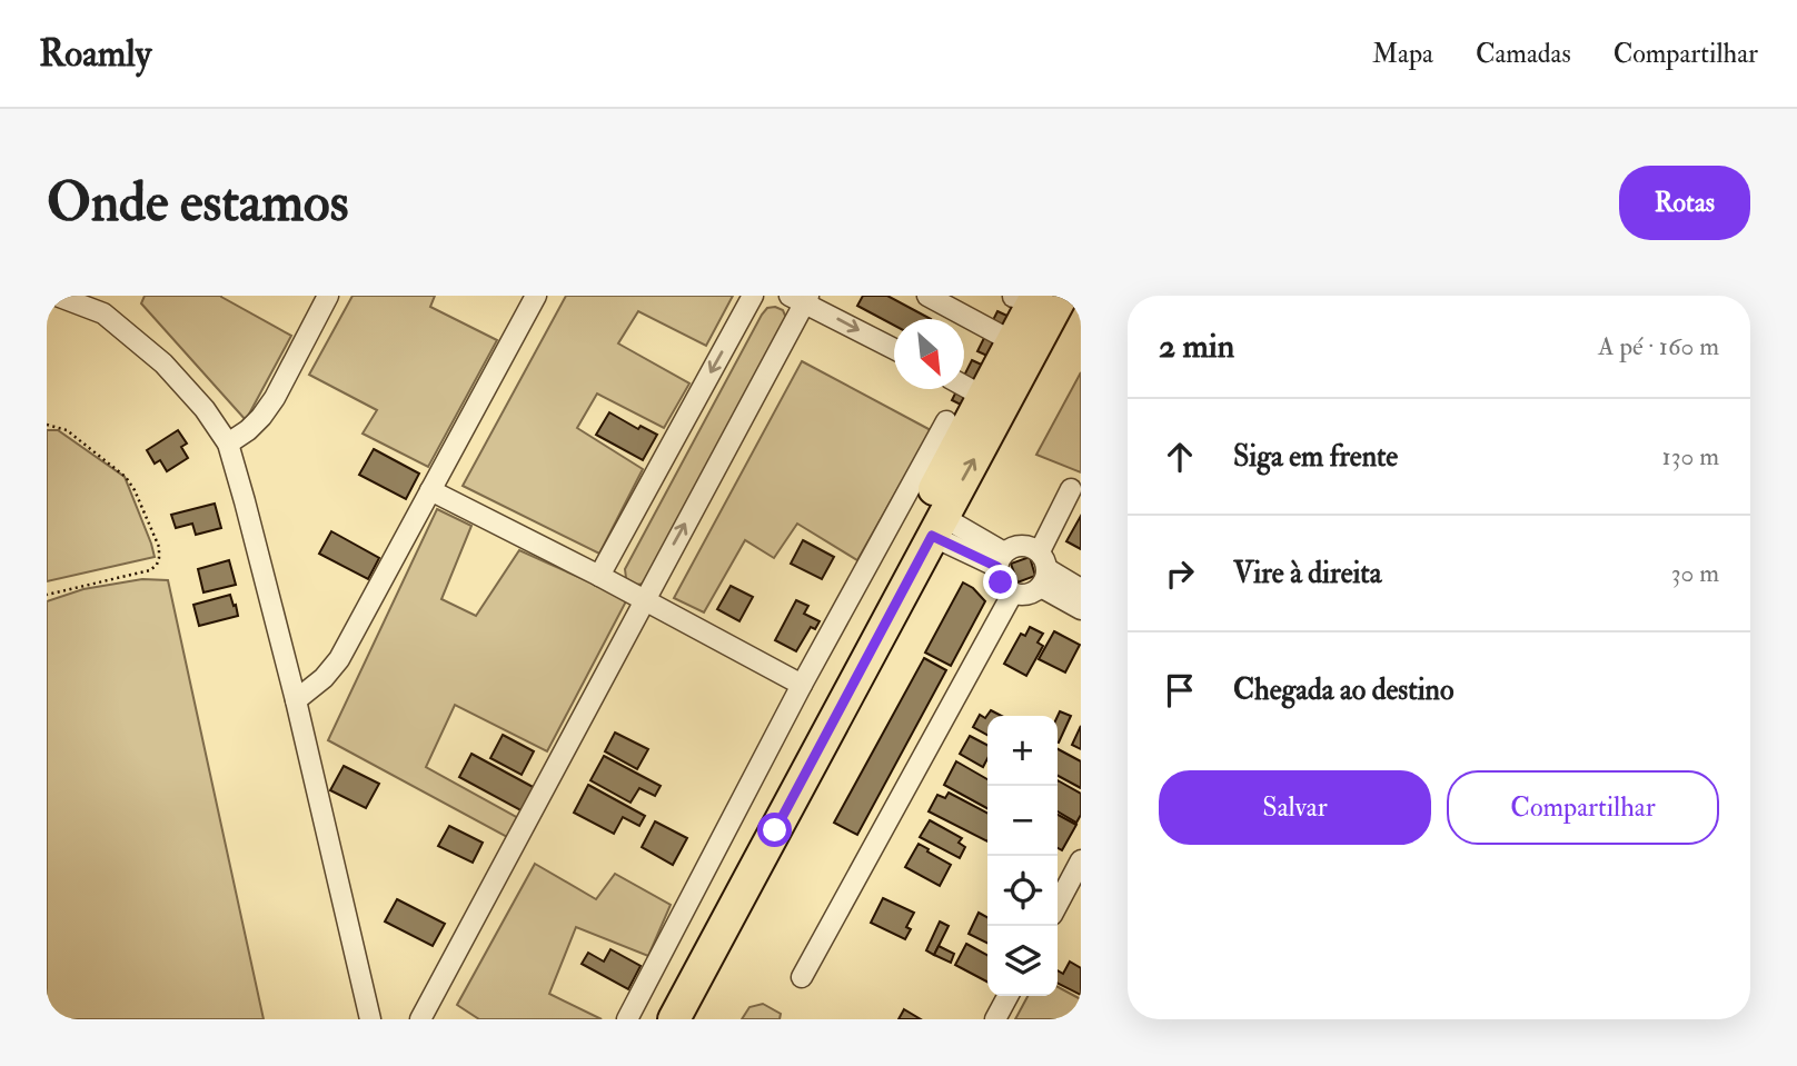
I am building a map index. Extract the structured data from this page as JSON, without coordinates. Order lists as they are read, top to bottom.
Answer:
{
  "north": "bottom right",
  "page": {
    "header": "Roamly",
    "nav": ["Mapa", "Camadas", "Compartilhar"],
    "buttons": [
      "Rotas",
      ["Salvar", "Compartilhar"]
    ],
    "title": "Onde estamos",
    "heading": ["2 min", "A pé · 160 m"],
    "list": [
      ["Siga em frente", "130 m"],
      ["Vire à direita", "30 m"],
      "Chegada ao destino"
    ],
    "map_buttons": ["+", "−"]
  }
}
